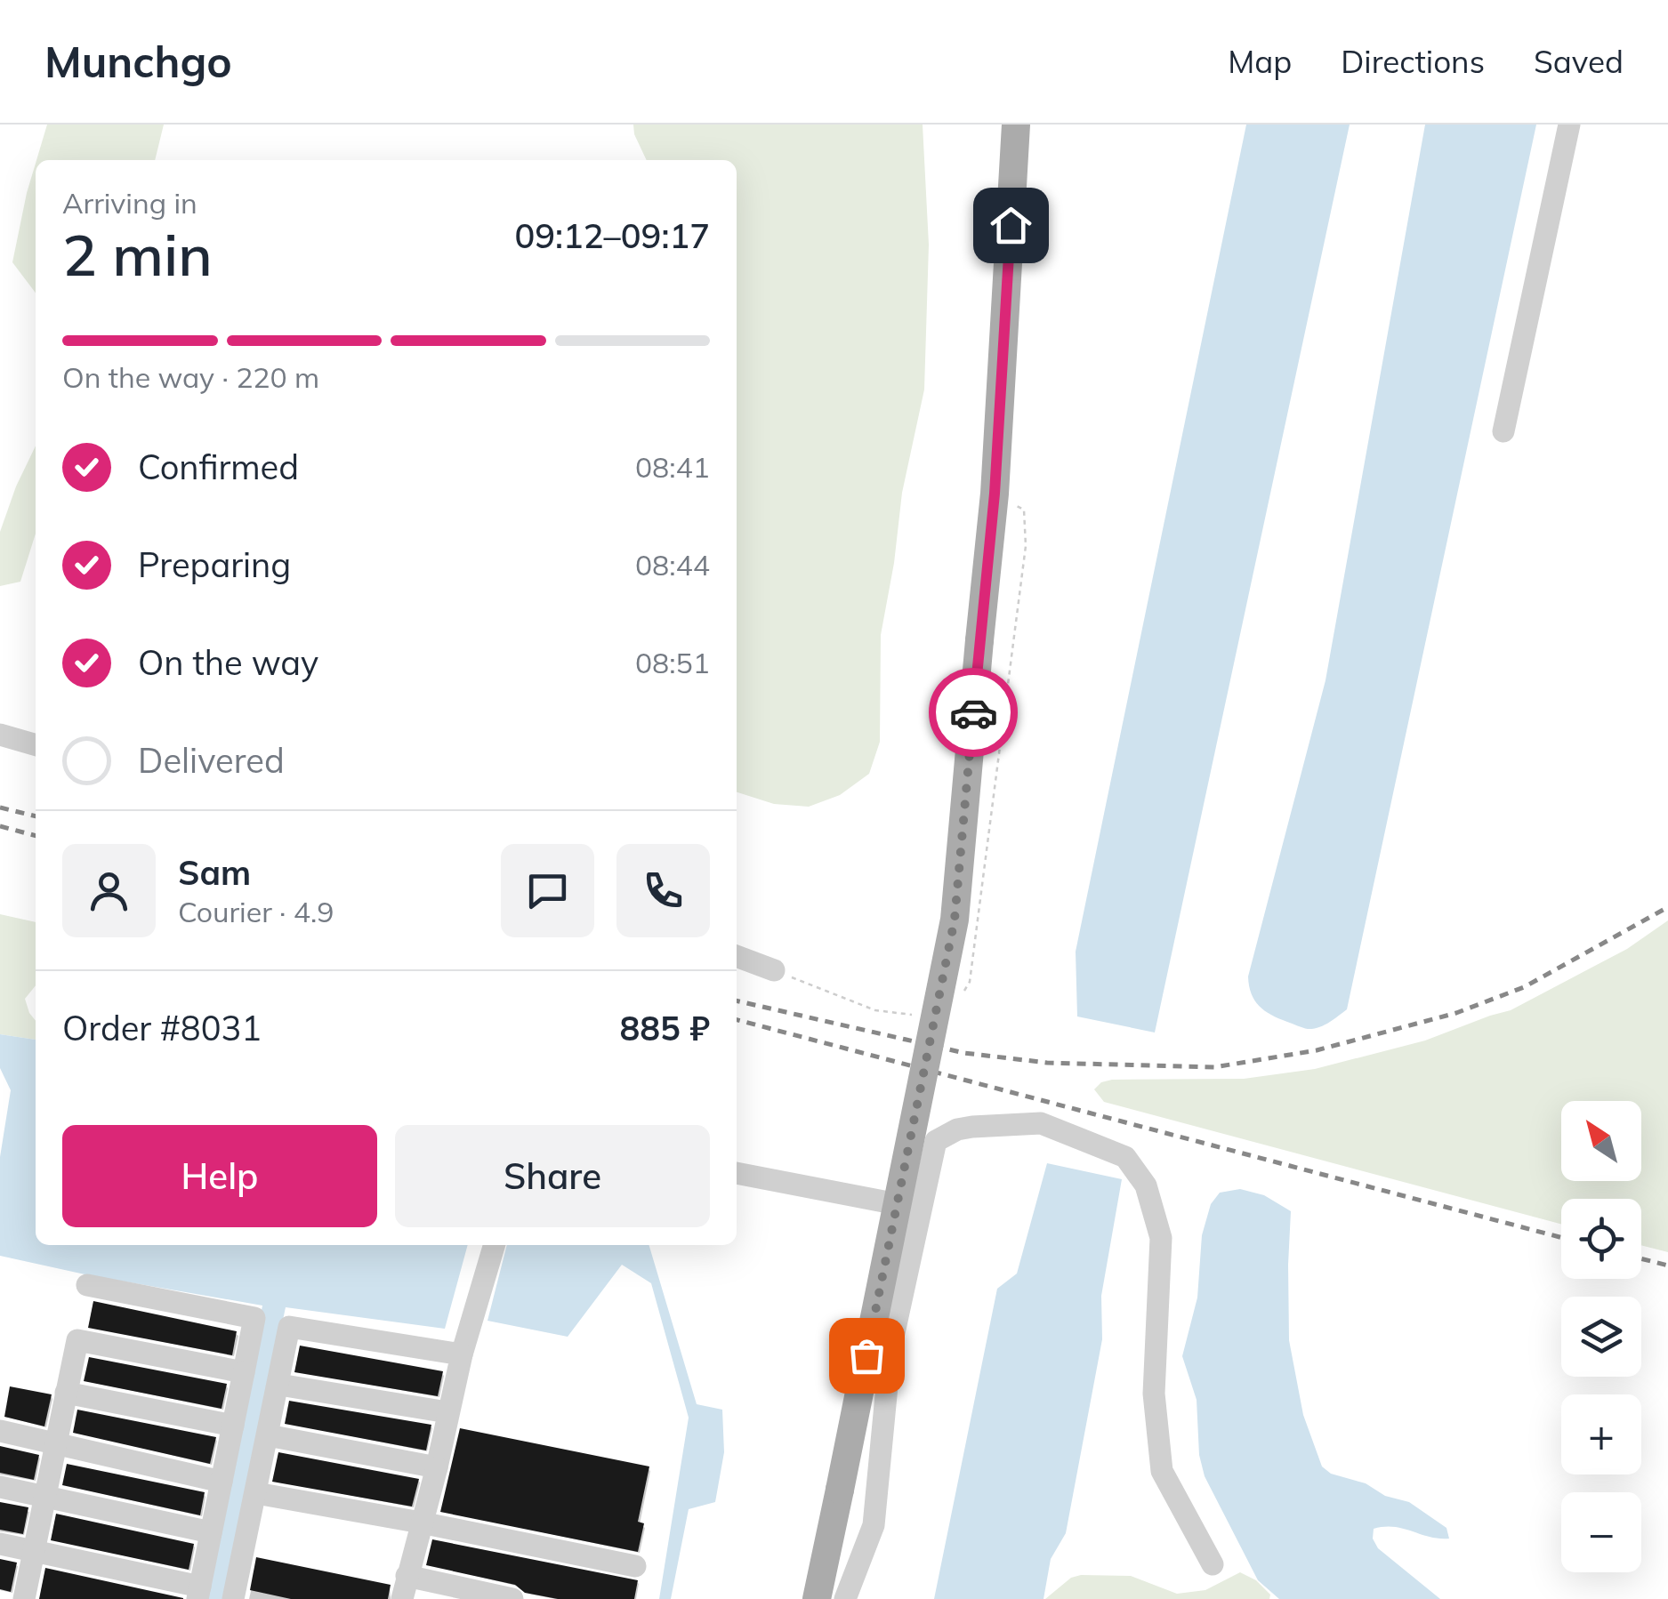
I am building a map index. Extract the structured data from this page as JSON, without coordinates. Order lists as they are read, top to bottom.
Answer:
{
  "north": "top left",
  "page": {
    "header": "Munchgo",
    "nav": ["Map", "Directions", "Saved"],
    "heading": ["2 min", "Arriving in", "09:12–09:17"],
    "panel": [
      "Sam",
      "Courier · 4.9",
      "Order #8031",
      "885 ₽"
    ],
    "bar": "On the way · 220 m",
    "list": [
      ["Confirmed", "08:41"],
      ["Preparing", "08:44"],
      ["On the way", "08:51"],
      "Delivered"
    ],
    "map_buttons": ["+", "−"],
    "buttons": ["Help", "Share"]
  }
}
